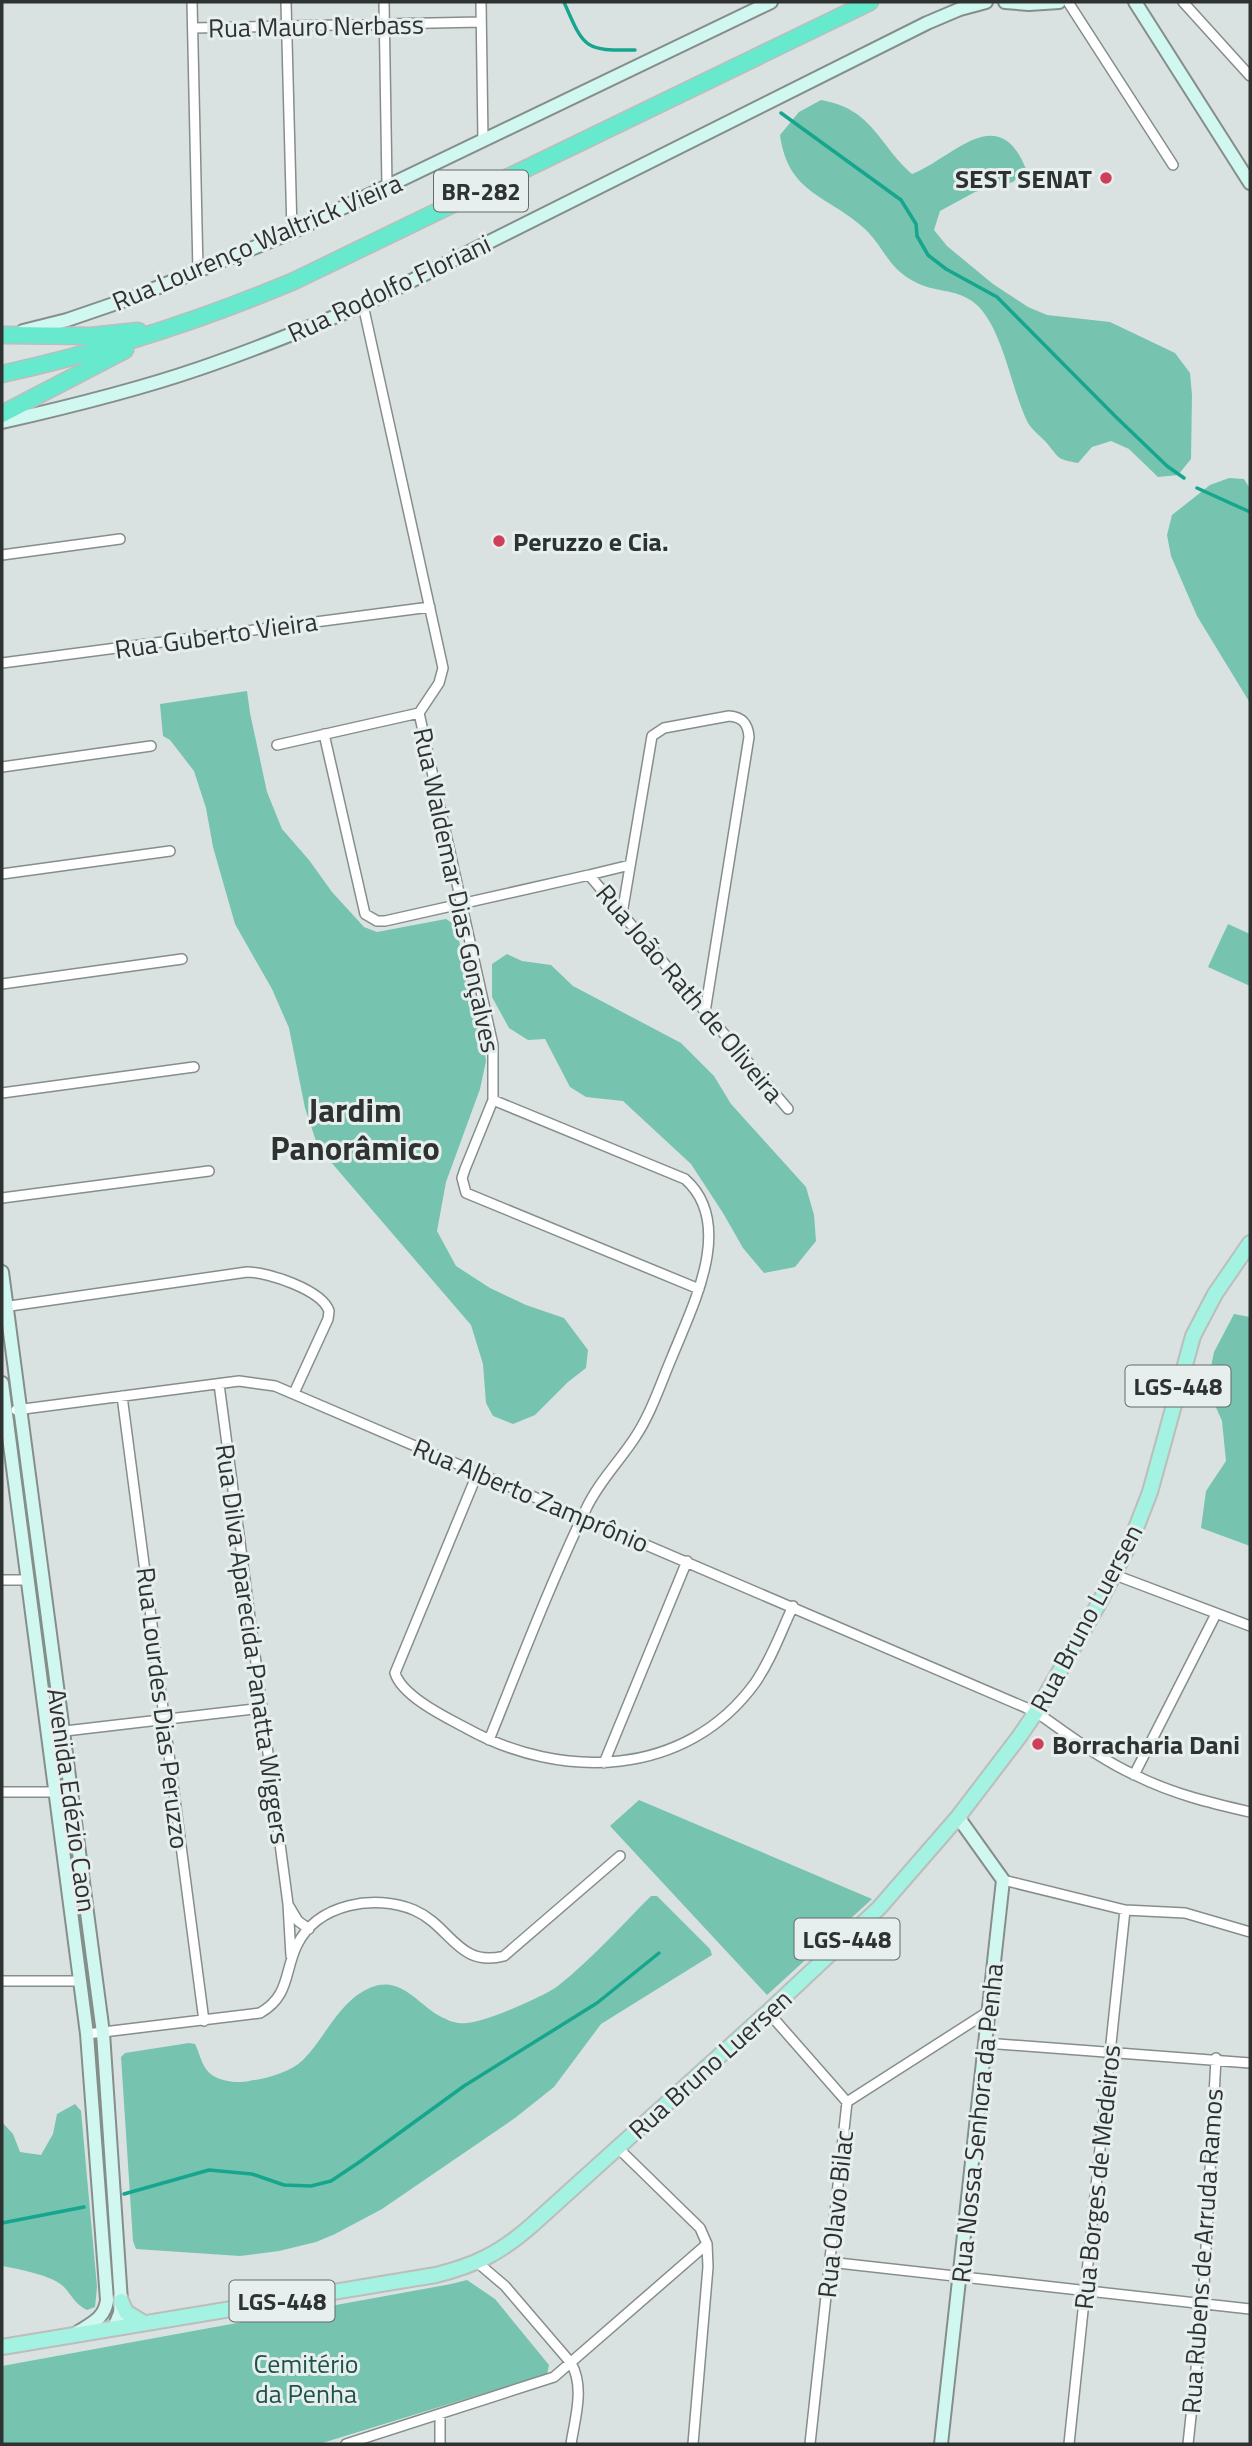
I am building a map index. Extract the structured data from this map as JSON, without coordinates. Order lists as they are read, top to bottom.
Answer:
{
  "streets": {
    "highway": ["BR-282"],
    "main road": [
      "Rua Lourenço Waltrick Vieira",
      "Rua Rodolfo Floriani",
      "LGS-448",
      "Rua Bruno Luersen",
      "Avenida Edézio Caon",
      "Rua Nossa Senhora da Penha"
    ],
    "street": [
      "Rua Mauro Nerbass",
      "Rua Guberto Vieira",
      "Rua Waldemar Dias Gonçalves",
      "Rua João Rath de Oliveira",
      "Rua Alberto Zamprônio",
      "Rua Dilva Aparecida Panatta Wiggers",
      "Rua Lourdes Dias Peruzzo",
      "Rua Borges de Medeiros",
      "Rua Olavo Bilac",
      "Rua Rubens de Arruda Ramos"
    ]
  },
  "crossings": [
    ["Rua Waldemar Dias Gonçalves", "Rua João Rath de Oliveira"],
    ["Rua Alberto Zamprônio", "Rua Bruno Luersen"],
    ["Rua Alberto Zamprônio", "Rua Dilva Aparecida Panatta Wiggers"],
    ["Rua Alberto Zamprônio", "Rua Lourdes Dias Peruzzo"],
    ["Rua Alberto Zamprônio", "Avenida Edézio Caon"],
    ["Rua Bruno Luersen", "Avenida Edézio Caon"],
    ["Rua Bruno Luersen", "Rua Olavo Bilac"]
  ],
  "districts": ["Jardim Panorâmico"],
  "parks": ["Cemitério da Penha"],
  "places": ["SEST SENAT", "Peruzzo e Cia.", "Borracharia Dani"]
}
